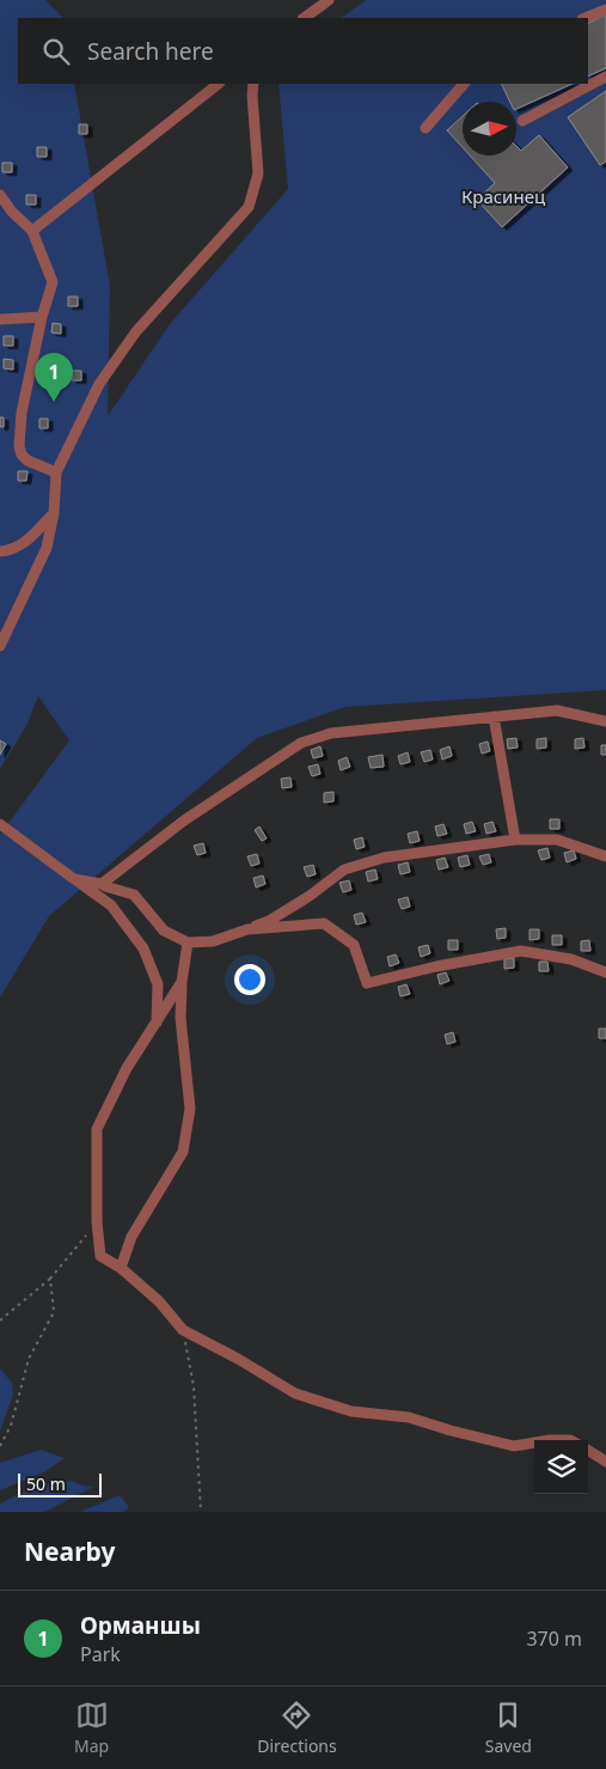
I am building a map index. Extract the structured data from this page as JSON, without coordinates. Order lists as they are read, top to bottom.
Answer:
{
  "parks": ["Красинец"],
  "scale_bar": "50 m",
  "north": "right",
  "page": {
    "search": "Search here",
    "pins": "1",
    "scale": "50 m",
    "heading": "Nearby",
    "list": [
      {
        "mark": "1",
        "name": "Орманшы",
        "note": "Park",
        "value": "370 m"
      }
    ],
    "nav": ["Map", "Directions", "Saved"]
  }
}
